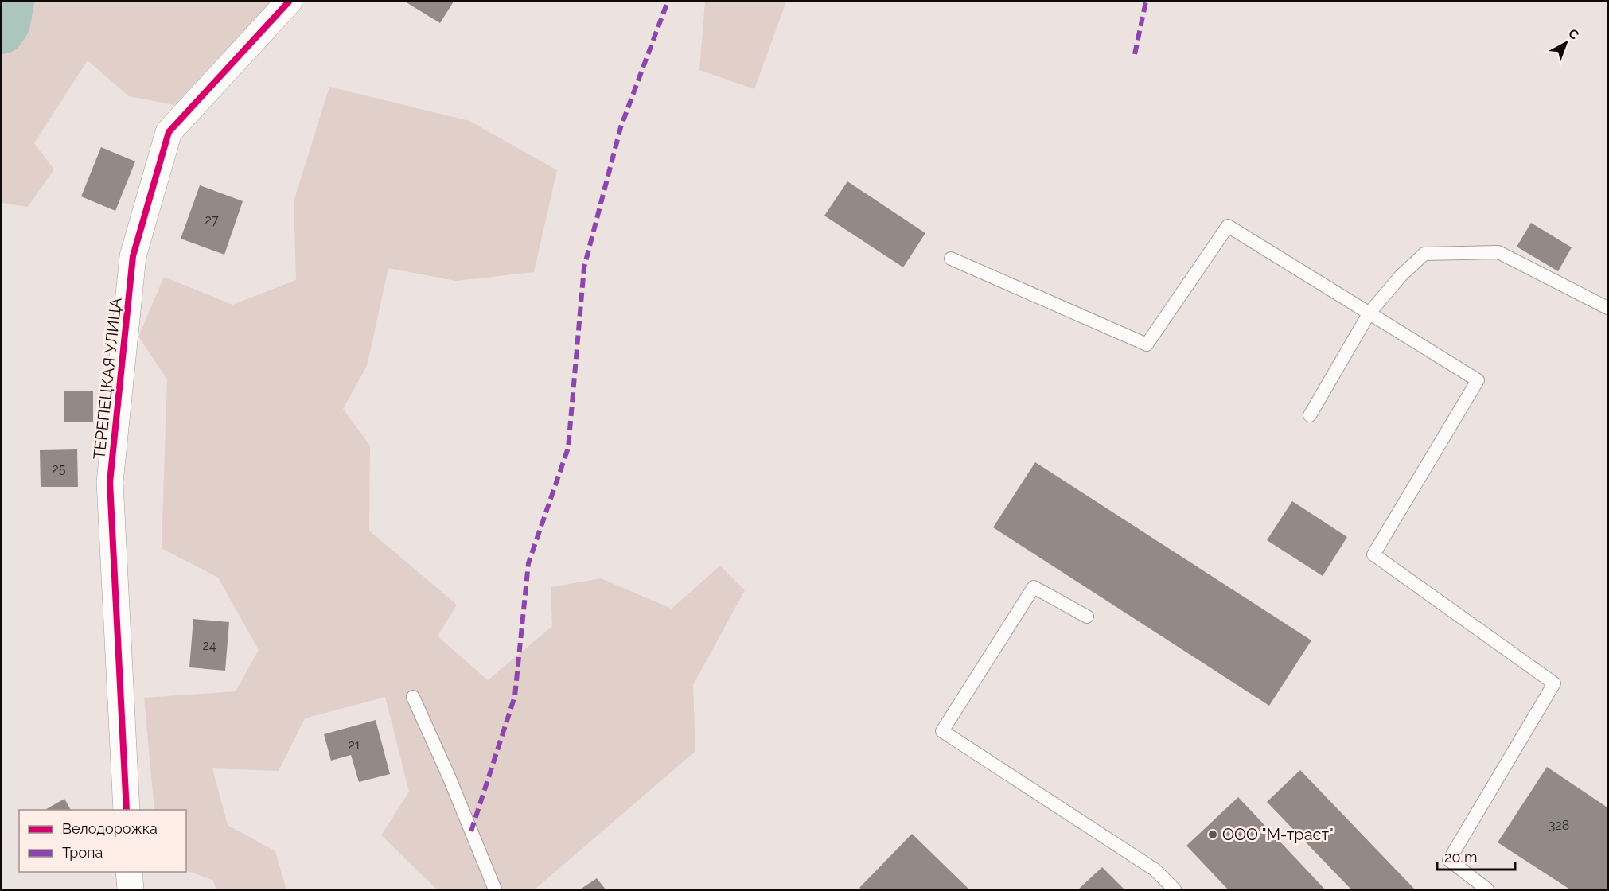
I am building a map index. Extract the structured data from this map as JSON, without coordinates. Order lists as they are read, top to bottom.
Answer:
{
  "streets": {
    "street": ["ТЕРЕПЕЦКАЯ УЛИЦА"]
  },
  "places": ["ООО \"М-траст\""],
  "house_numbers": [
    "27",
    "25",
    "24",
    "21",
    "328"
  ],
  "legend": ["Велодорожка", "Тропа"],
  "scale_bar": "20 m",
  "north": "top right"
}
